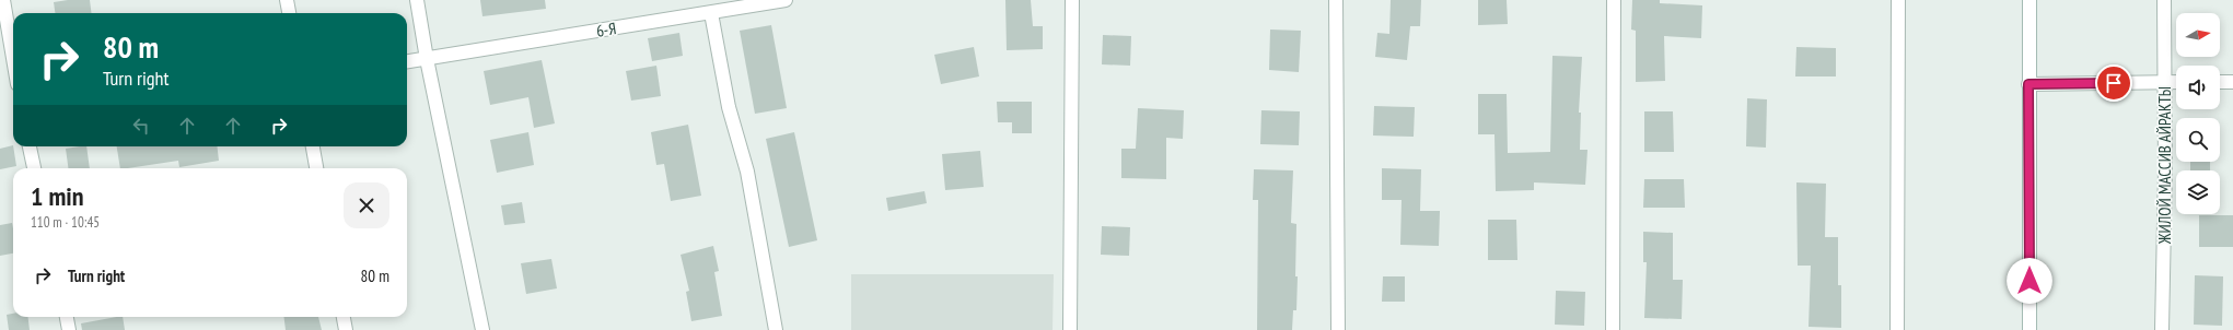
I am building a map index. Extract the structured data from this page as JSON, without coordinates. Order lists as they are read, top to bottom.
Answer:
{
  "streets": {
    "street": ["6-Я", "ЖИЛОЙ МАССИВ АЙРАКТЫ"]
  },
  "north": "right",
  "page": {
    "turn": ["80 m", "Turn right"],
    "heading": ["1 min", "110 m · 10:45"],
    "list": [
      {
        "name": "Turn right",
        "value": "80 m"
      }
    ]
  }
}
